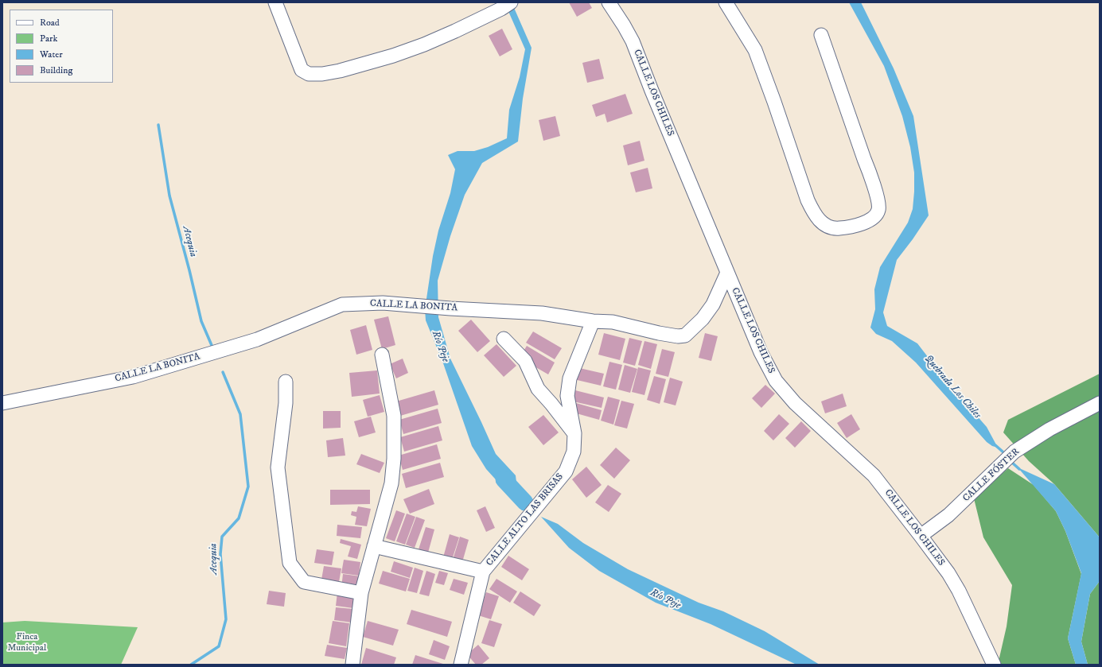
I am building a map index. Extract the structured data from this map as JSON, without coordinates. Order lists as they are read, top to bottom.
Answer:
{
  "streets": {
    "street": [
      "CALLE LOS CHILES",
      "CALLE LA BONITA",
      "CALLE FÓSTER",
      "CALLE ALTO LAS BRISAS"
    ]
  },
  "crossings": [
    ["CALLE LOS CHILES", "CALLE LA BONITA"],
    ["CALLE LOS CHILES", "CALLE FÓSTER"],
    ["CALLE LA BONITA", "CALLE ALTO LAS BRISAS"]
  ],
  "water": ["Acequia", "Río Peje", "Quebrada Los Chiles"],
  "parks": ["Finca Municipal"],
  "legend": [
    "Road",
    "Park",
    "Water",
    "Building"
  ]
}
